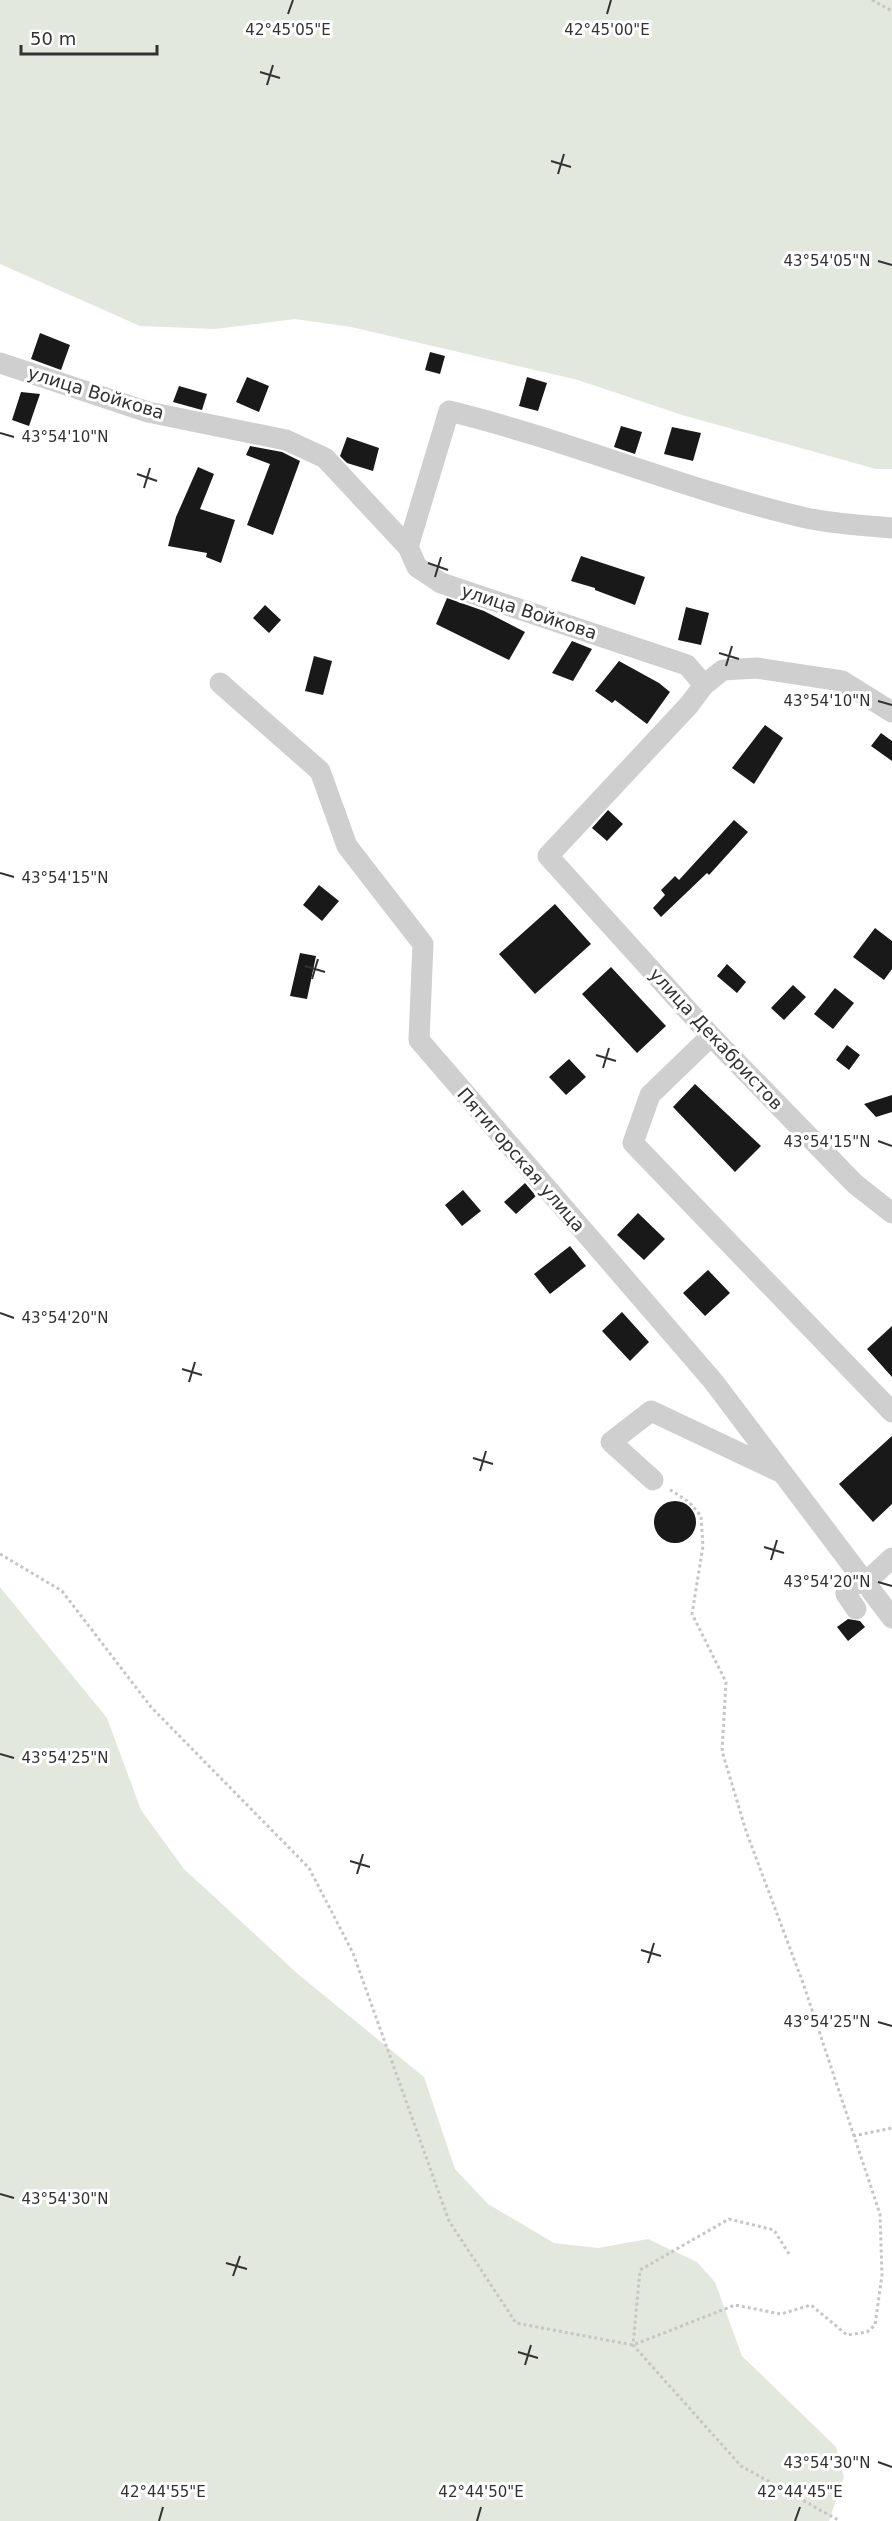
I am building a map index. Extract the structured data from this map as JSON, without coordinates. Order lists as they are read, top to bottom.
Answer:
{
  "streets": {
    "street": ["улица Войкова", "улица Декабристов", "Пятигорская улица"]
  },
  "crossings": [
    ["улица Войкова", "улица Декабристов"]
  ],
  "scale_bar": "50 m",
  "coordinates": [
    "42°45'05\"E",
    "42°45'00\"E",
    "43°54'05\"N",
    "43°54'10\"N",
    "43°54'15\"N",
    "43°54'20\"N",
    "43°54'25\"N",
    "43°54'30\"N",
    "42°44'55\"E",
    "42°44'50\"E",
    "42°44'45\"E"
  ]
}
